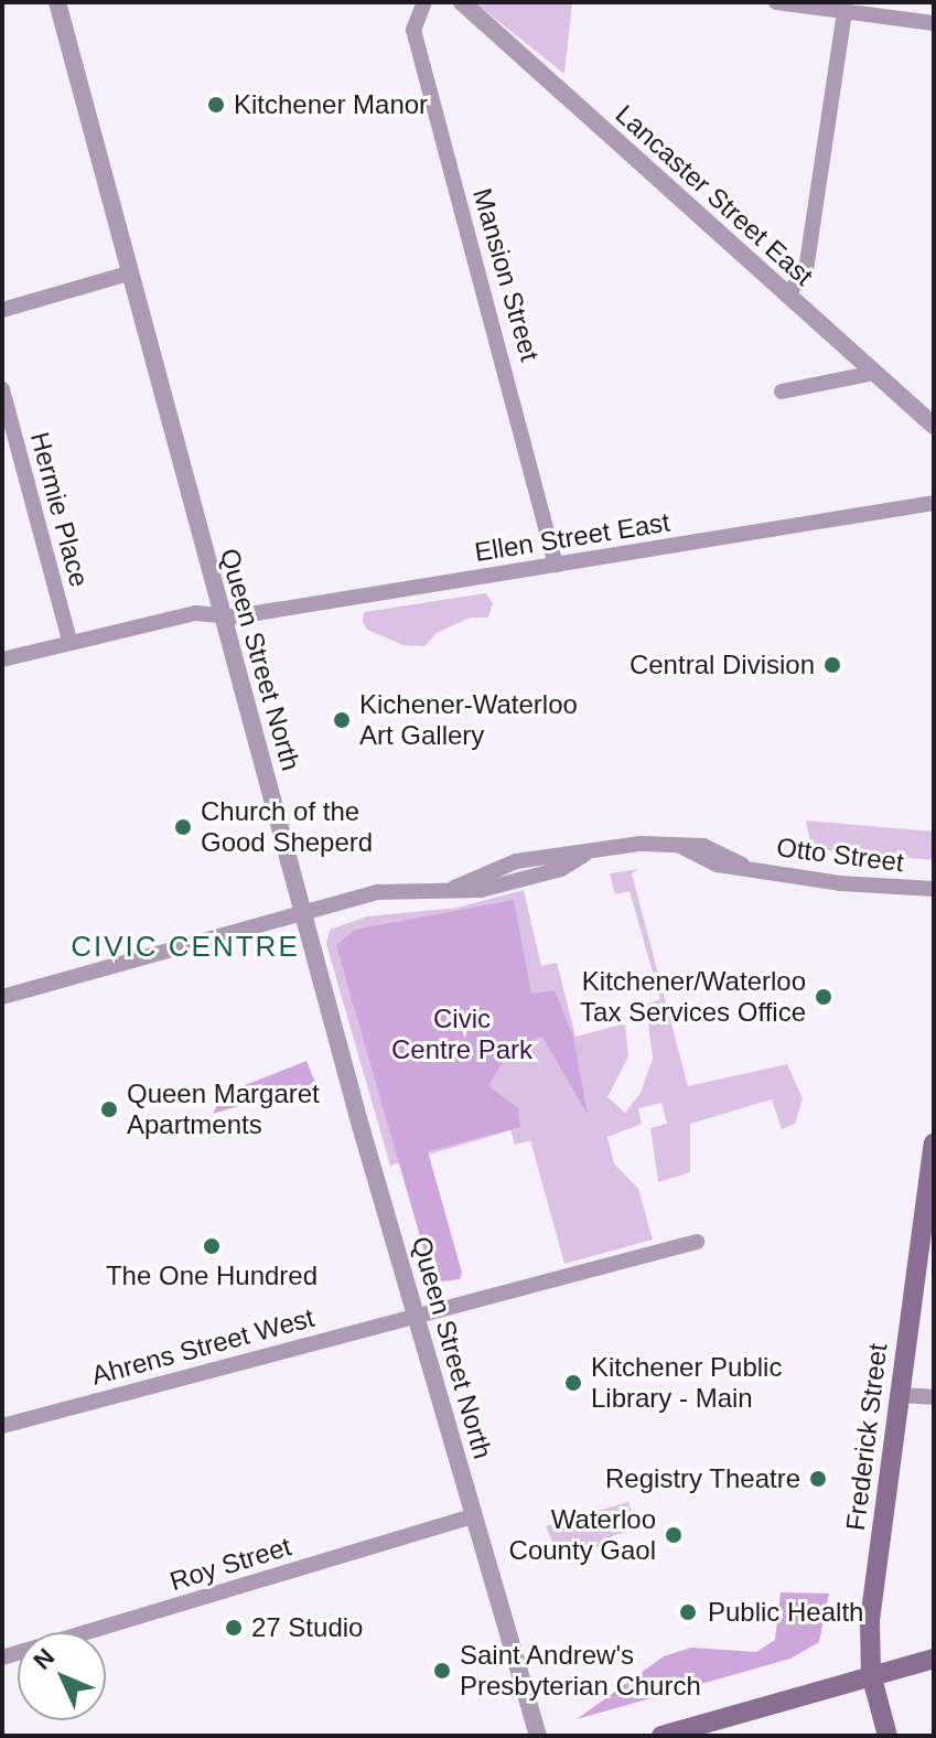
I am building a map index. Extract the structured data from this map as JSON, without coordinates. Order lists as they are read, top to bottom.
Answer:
{
  "streets": {
    "main road": ["Frederick Street"],
    "street": [
      "Lancaster Street East",
      "Mansion Street",
      "Hermie Place",
      "Ellen Street East",
      "Queen Street North",
      "Otto Street",
      "Ahrens Street West",
      "Roy Street"
    ]
  },
  "crossings": [
    ["Mansion Street", "Ellen Street East"],
    ["Hermie Place", "Ellen Street East"],
    ["Ellen Street East", "Queen Street North"],
    ["Queen Street North", "Otto Street"],
    ["Queen Street North", "Ahrens Street West"],
    ["Queen Street North", "Roy Street"]
  ],
  "districts": ["CIVIC CENTRE"],
  "parks": ["Civic Centre Park"],
  "places": [
    "Kitchener Manor",
    "Central Division",
    "Kichener-Waterloo Art Gallery",
    "Church of the Good Sheperd",
    "Kitchener/Waterloo Tax Services Office",
    "Queen Margaret Apartments",
    "The One Hundred",
    "Kitchener Public Library - Main",
    "Registry Theatre",
    "Waterloo County Gaol",
    "Public Health",
    "27 Studio",
    "Saint Andrew's Presbyterian Church"
  ],
  "north": "top left"
}
